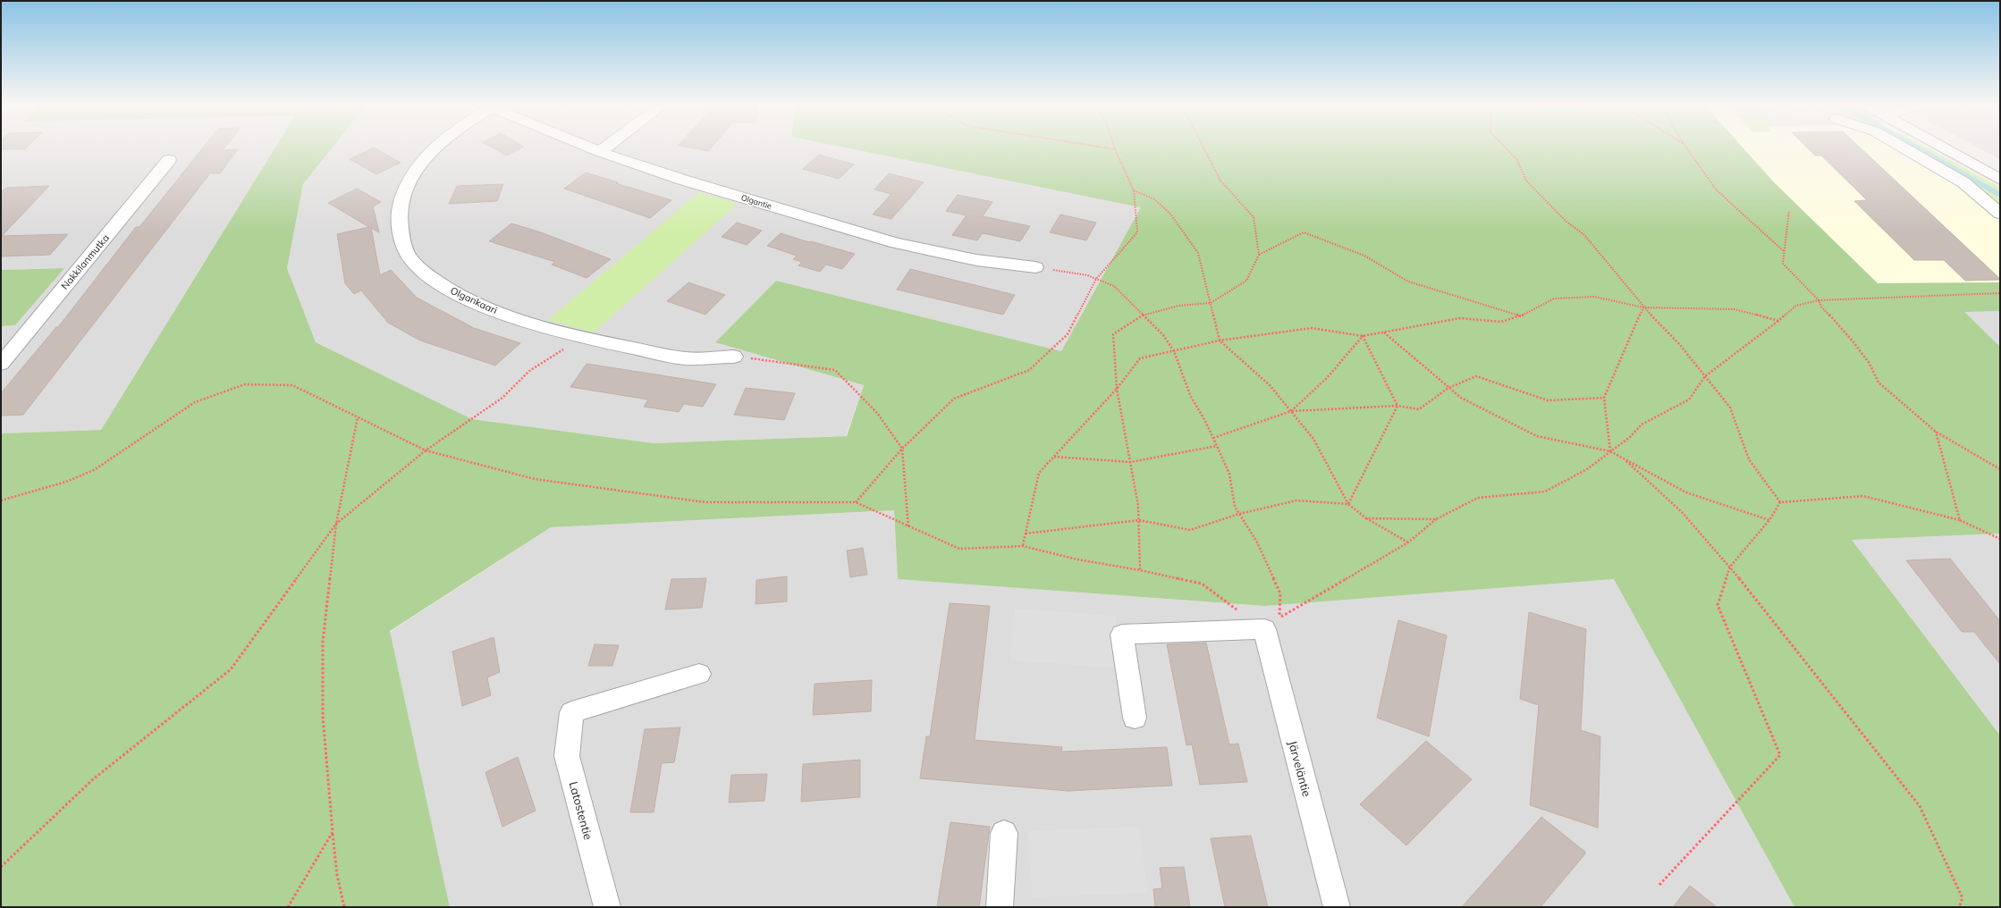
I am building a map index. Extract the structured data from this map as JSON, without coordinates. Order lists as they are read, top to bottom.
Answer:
{
  "streets": {
    "street": [
      "Olgantie",
      "Nakkilanmutka",
      "Olgankaari",
      "Järveläntie",
      "Latostentie"
    ]
  }
}
